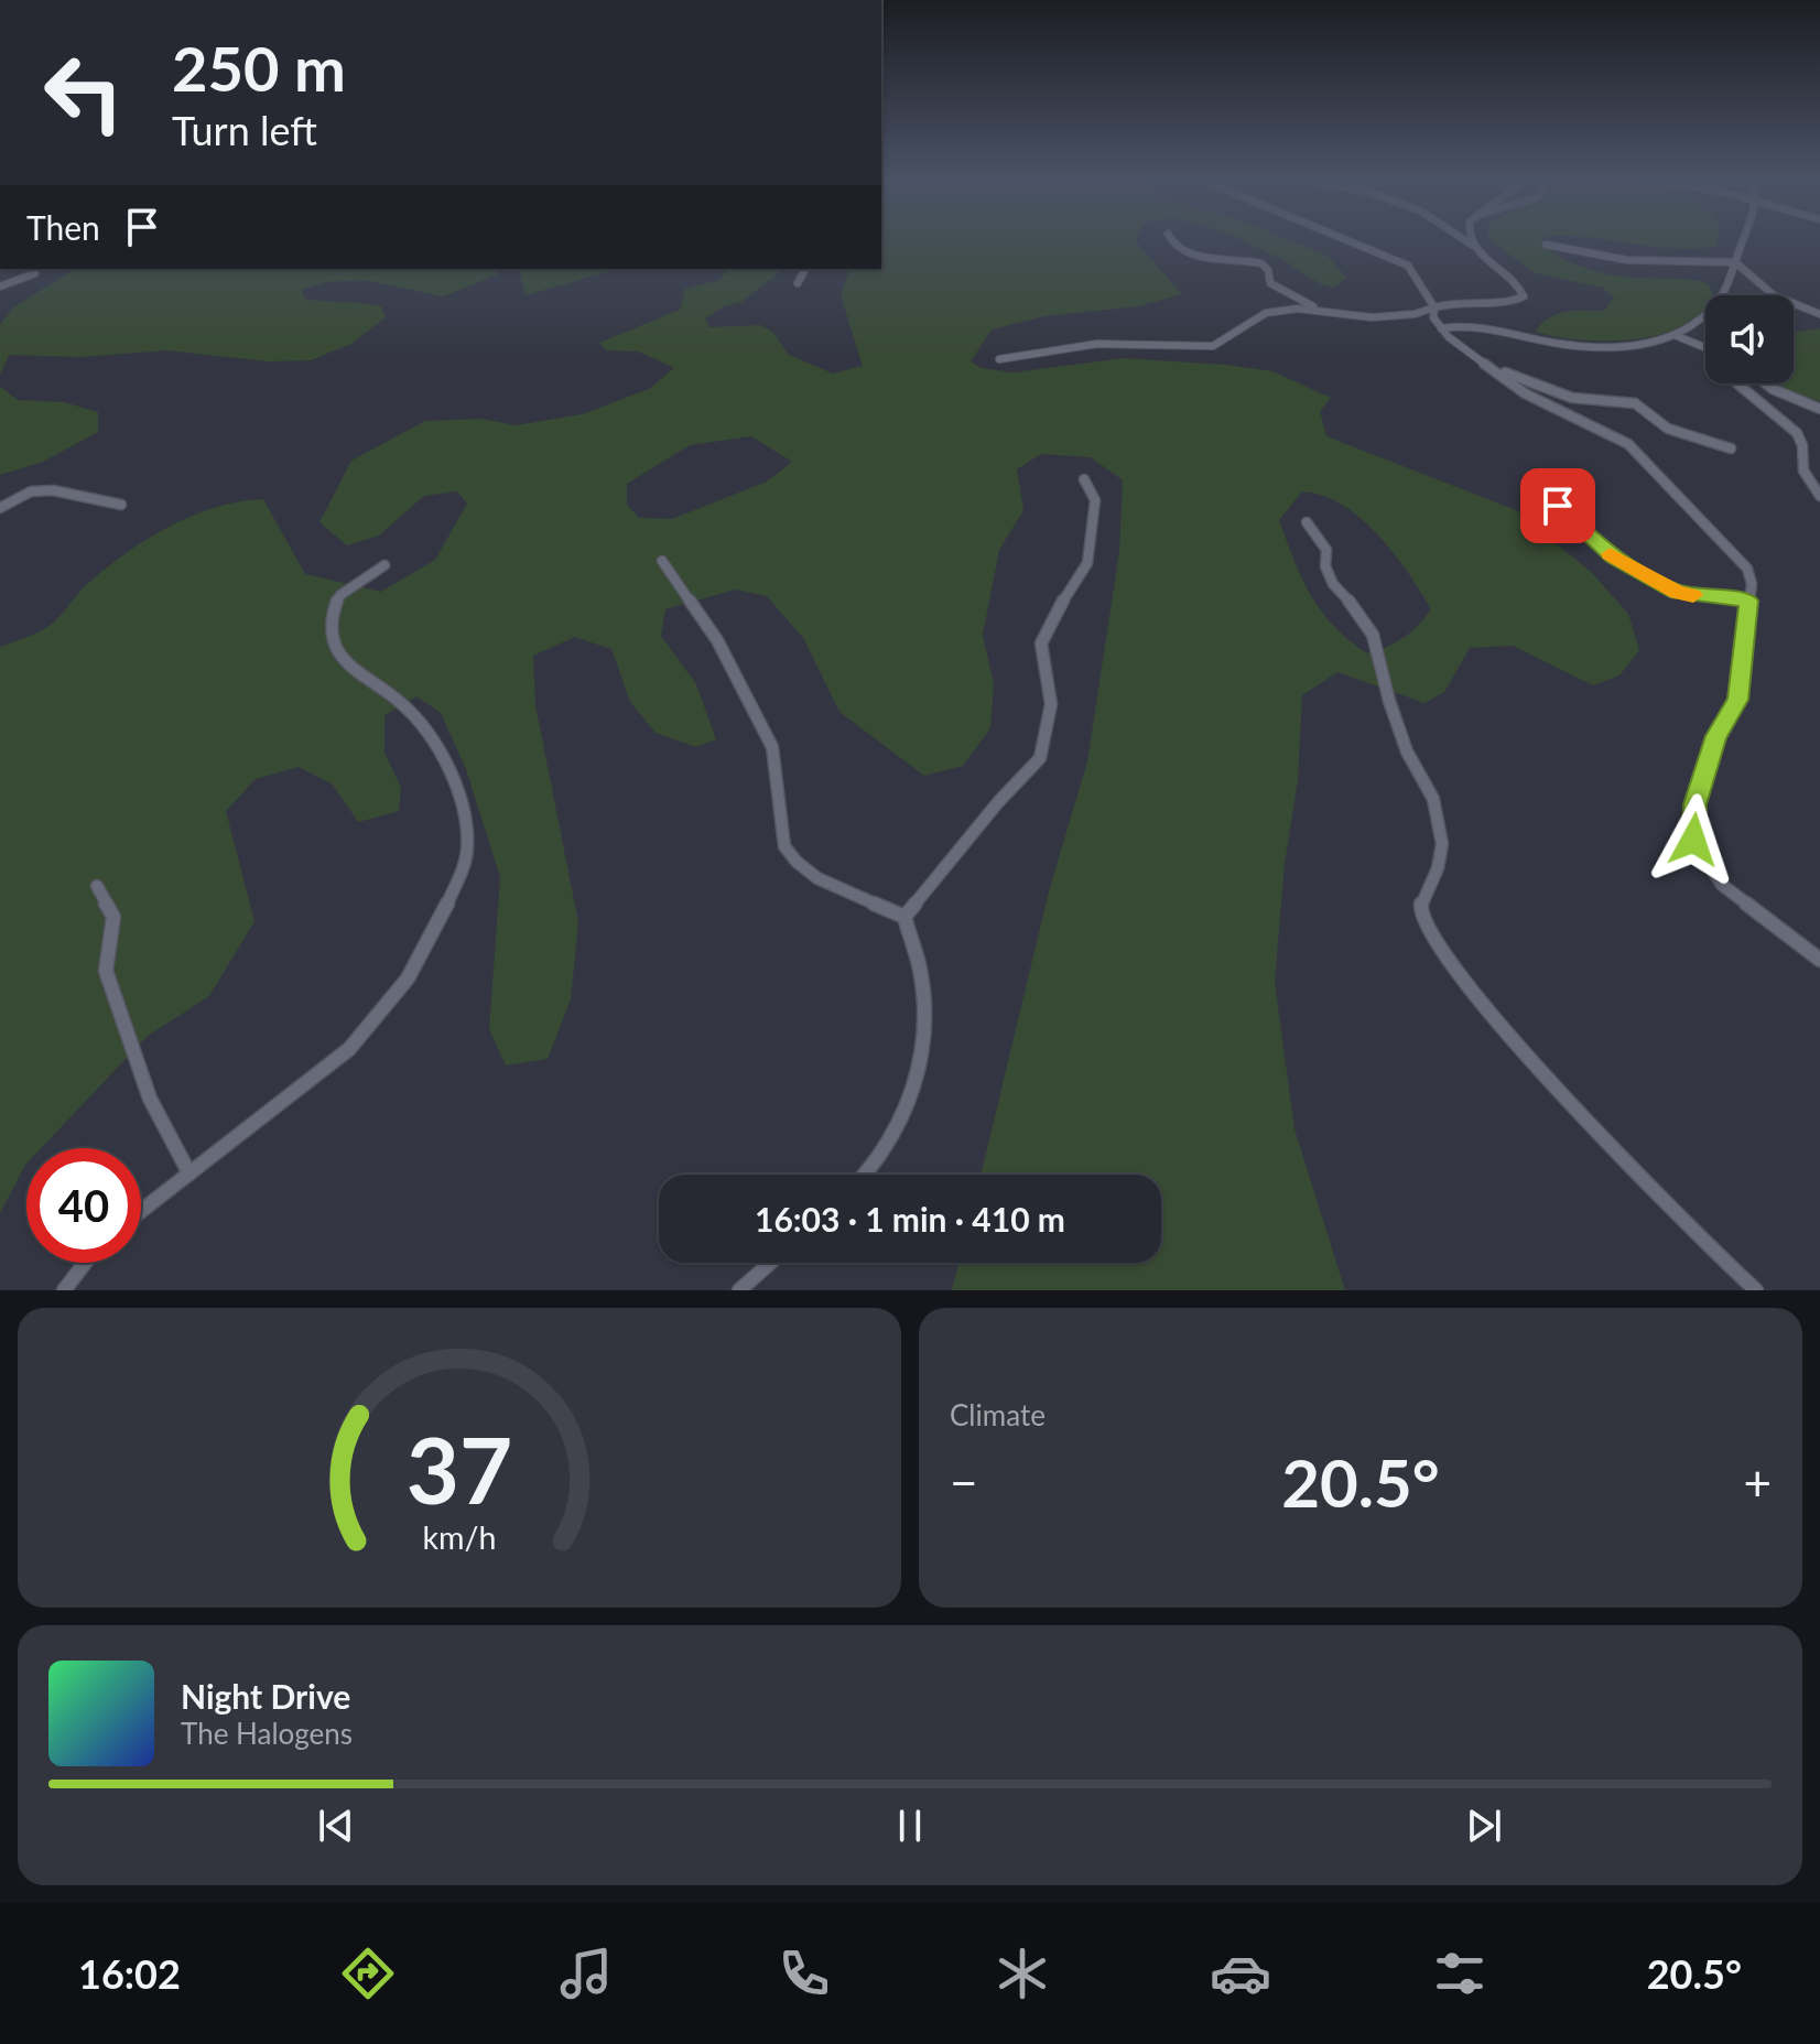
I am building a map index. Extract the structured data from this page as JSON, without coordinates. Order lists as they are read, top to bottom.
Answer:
{
  "page": {
    "turn": ["250 m", "Turn left"],
    "then": "Then",
    "limit": "40",
    "trip": "16:03 · 1 min · 410 m",
    "tile": "Climate",
    "heat": ["−", "20.5°", "+"],
    "song": ["Night Drive", "The Halogens"],
    "tabs": ["16:02", "20.5°"],
    "gauge": ["37", "km/h"]
  }
}
